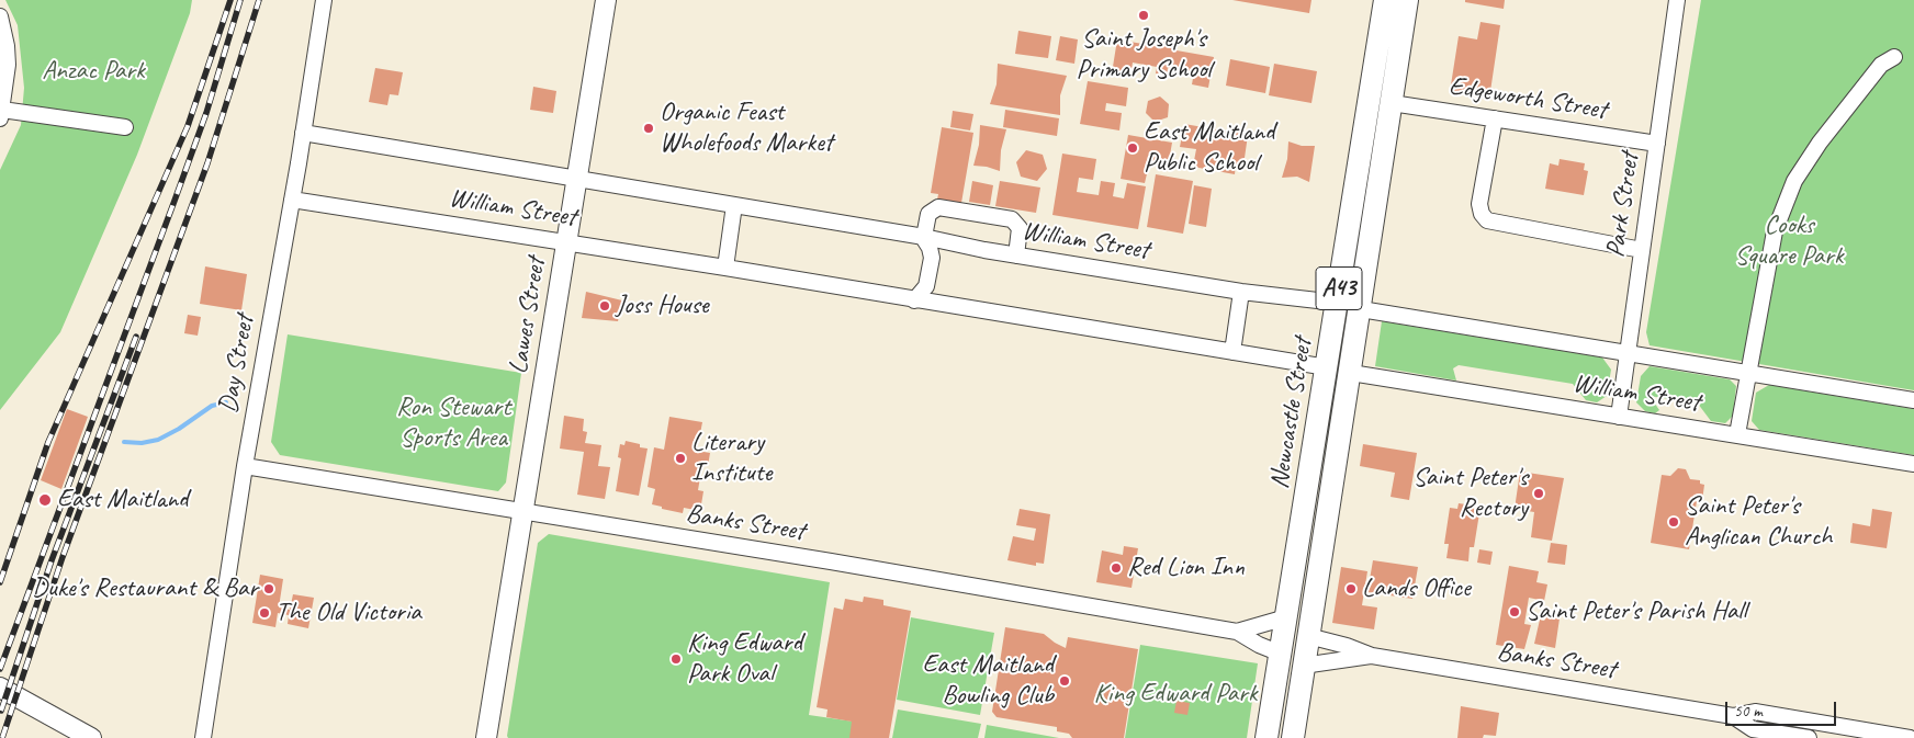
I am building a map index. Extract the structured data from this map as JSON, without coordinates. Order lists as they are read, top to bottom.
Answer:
{
  "streets": {
    "highway": ["A43", "Newcastle Street"],
    "main road": ["Lawes Street"],
    "street": [
      "Edgeworth Street",
      "Park Street",
      "William Street",
      "Day Street",
      "Banks Street"
    ]
  },
  "crossings": [
    ["Edgeworth Street", "Park Street"],
    ["Edgeworth Street", "Newcastle Street"],
    ["Park Street", "William Street"],
    ["William Street", "Lawes Street"],
    ["William Street", "Day Street"],
    ["William Street", "Newcastle Street"],
    ["Lawes Street", "Banks Street"],
    ["Day Street", "Banks Street"],
    ["Newcastle Street", "Banks Street"]
  ],
  "parks": [
    "Anzac Park",
    "Cooks Square Park",
    "Ron Stewart Sports Area",
    "King Edward Park"
  ],
  "places": [
    "Saint Joseph's Primary School",
    "Organic Feast Wholefoods Market",
    "East Maitland Public School",
    "Joss House",
    "Literary Institute",
    "Saint Peter's Rectory",
    "East Maitland",
    "Saint Peter's Anglican Church",
    "Red Lion Inn",
    "Duke's Restaurant & Bar",
    "Lands Office",
    "Saint Peter's Parish Hall",
    "The Old Victoria",
    "King Edward Park Oval",
    "East Maitland Bowling Club"
  ],
  "scale_bar": "50 m"
}
